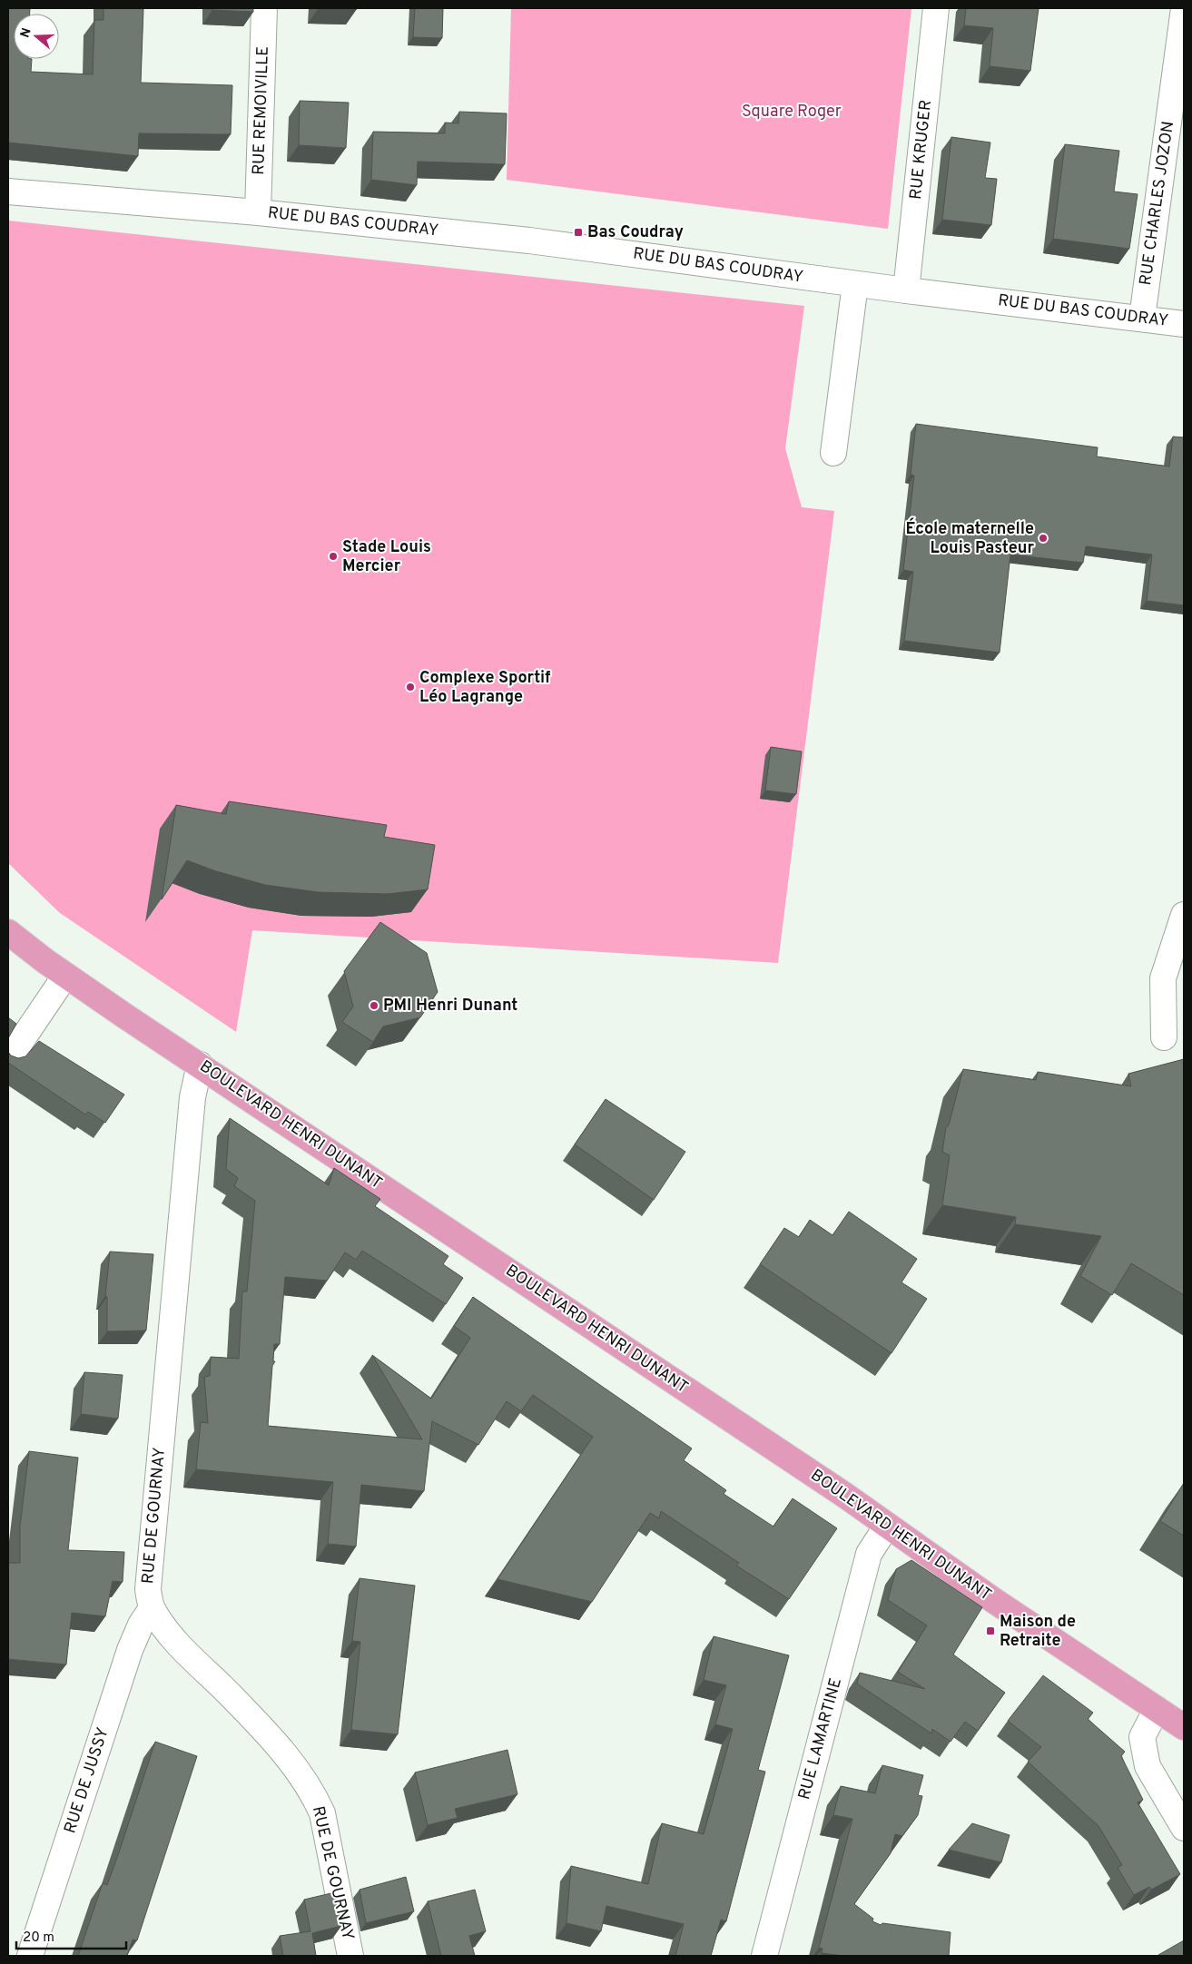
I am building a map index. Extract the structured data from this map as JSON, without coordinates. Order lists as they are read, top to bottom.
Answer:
{
  "streets": {
    "main road": ["BOULEVARD HENRI DUNANT"],
    "street": [
      "RUE REMOIVILLE",
      "RUE KRUGER",
      "RUE CHARLES JOZON",
      "RUE DU BAS COUDRAY",
      "RUE DE GOURNAY",
      "RUE LAMARTINE",
      "RUE DE JUSSY"
    ]
  },
  "crossings": [
    ["RUE REMOIVILLE", "RUE DU BAS COUDRAY"],
    ["RUE KRUGER", "RUE DU BAS COUDRAY"],
    ["RUE CHARLES JOZON", "RUE DU BAS COUDRAY"],
    ["BOULEVARD HENRI DUNANT", "RUE DE GOURNAY"],
    ["BOULEVARD HENRI DUNANT", "RUE LAMARTINE"],
    ["RUE DE GOURNAY", "RUE DE JUSSY"]
  ],
  "parks": ["Square Roger"],
  "places": {
    "transit": ["Bas Coudray", "Maison de Retraite"],
    "other": [
      "École maternelle Louis Pasteur",
      "Stade Louis Mercier",
      "Complexe Sportif Léo Lagrange",
      "PMI Henri Dunant"
    ]
  },
  "scale_bar": "20 m",
  "north": "left"
}
